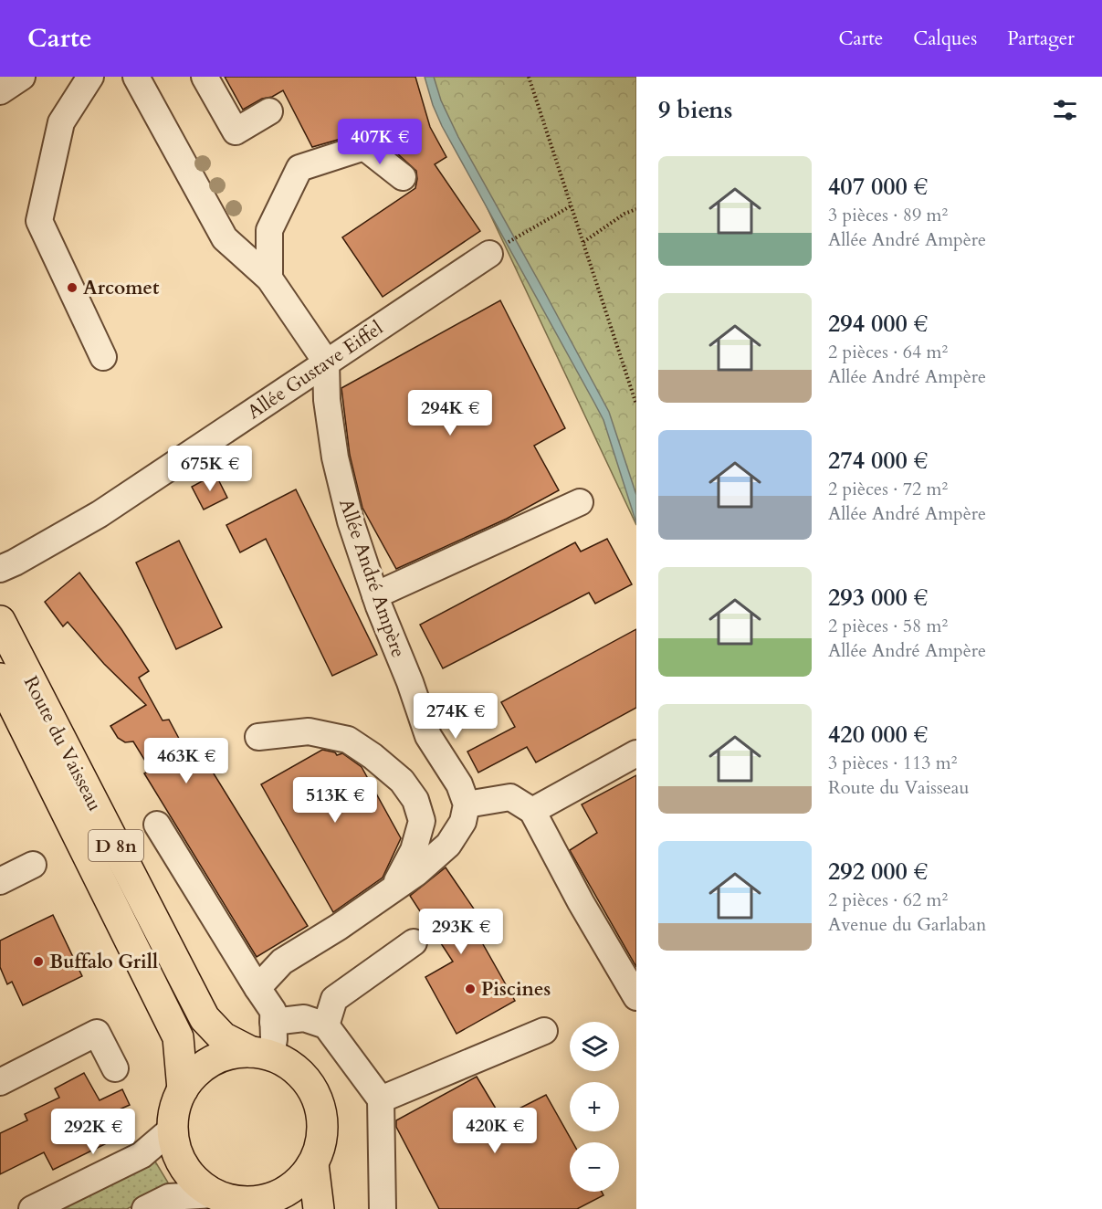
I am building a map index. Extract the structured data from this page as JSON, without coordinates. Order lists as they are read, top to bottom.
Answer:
{
  "streets": {
    "main road": ["Route du Vaisseau", "D 8n"],
    "street": ["Allée Gustave Eiffel", "Allée André Ampère"]
  },
  "crossings": [
    ["Allée Gustave Eiffel", "Allée André Ampère"]
  ],
  "places": ["Arcomet", "Buffalo Grill", "Piscines"],
  "page": {
    "header": "Carte",
    "nav": ["Carte", "Calques", "Partager"],
    "heading": "9 biens",
    "price": [
      "407K €",
      "294K €",
      "675K €",
      "274K €",
      "463K €",
      "513K €",
      "293K €",
      "420K €",
      "292K €"
    ],
    "list": [
      {
        "name": "407 000 €",
        "note": "3 pièces · 89 m² · Allée André Ampère"
      },
      {
        "name": "294 000 €",
        "note": "2 pièces · 64 m² · Allée André Ampère"
      },
      {
        "name": "274 000 €",
        "note": "2 pièces · 72 m² · Allée André Ampère"
      },
      {
        "name": "293 000 €",
        "note": "2 pièces · 58 m² · Allée André Ampère"
      },
      {
        "name": "420 000 €",
        "note": "3 pièces · 113 m² · Route du Vaisseau"
      },
      {
        "name": "292 000 €",
        "note": "2 pièces · 62 m² · Avenue du Garlaban"
      }
    ],
    "map_buttons": ["+", "−"]
  }
}
